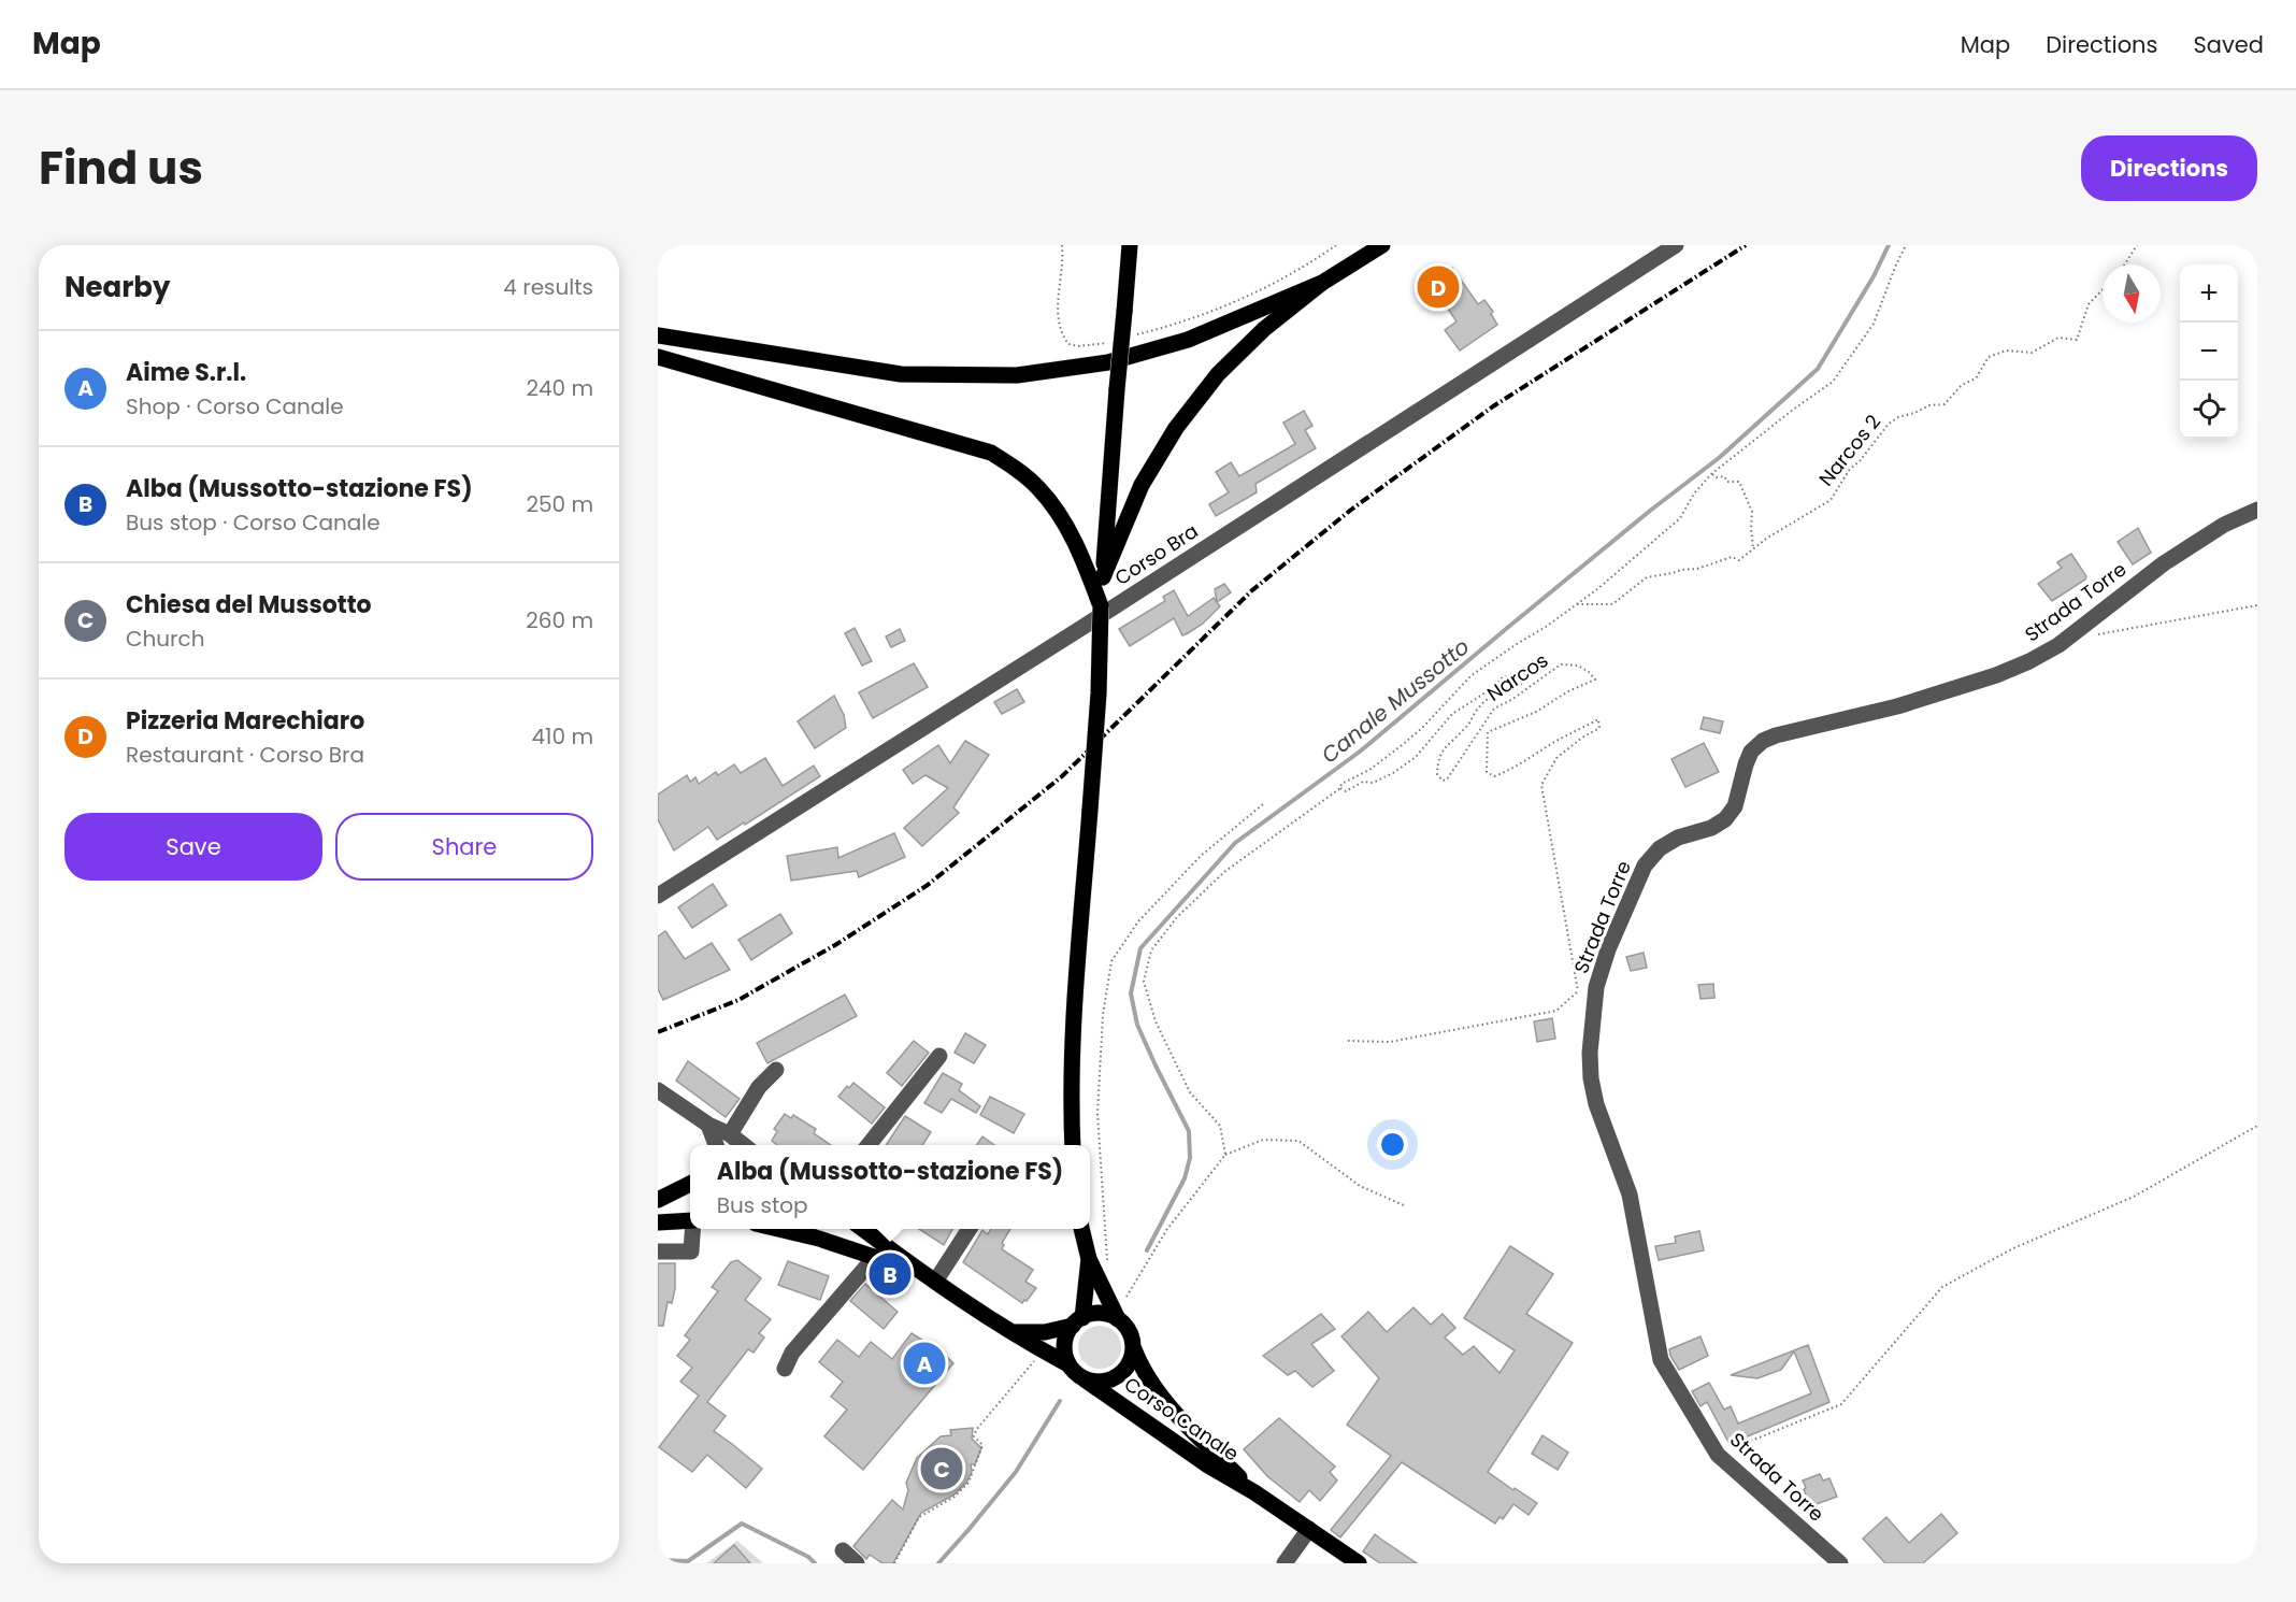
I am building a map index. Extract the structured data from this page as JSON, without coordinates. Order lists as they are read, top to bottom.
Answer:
{
  "streets": {
    "main road": ["Corso Canale"],
    "street": ["Corso Bra", "Strada Torre"],
    "path": ["Narcos 2", "Narcos"]
  },
  "water": ["Canale Mussotto"],
  "north": "bottom",
  "page": {
    "header": "Map",
    "nav": ["Map", "Directions", "Saved"],
    "title": "Find us",
    "buttons": [
      "Directions",
      ["Save", "Share"]
    ],
    "heading": ["Nearby", "4 results"],
    "pins": [
      "D",
      "B",
      "A",
      "C"
    ],
    "map_buttons": ["+", "−"],
    "list": [
      {
        "mark": "A",
        "name": "Aime S.r.l.",
        "note": "Shop · Corso Canale",
        "value": "240 m"
      },
      {
        "mark": "B",
        "name": "Alba (Mussotto-stazione FS)",
        "note": "Bus stop · Corso Canale",
        "value": "250 m"
      },
      {
        "mark": "C",
        "name": "Chiesa del Mussotto",
        "note": "Church",
        "value": "260 m"
      },
      {
        "mark": "D",
        "name": "Pizzeria Marechiaro",
        "note": "Restaurant · Corso Bra",
        "value": "410 m"
      }
    ],
    "popup": ["Alba (Mussotto-stazione FS)", "Bus stop"]
  }
}
